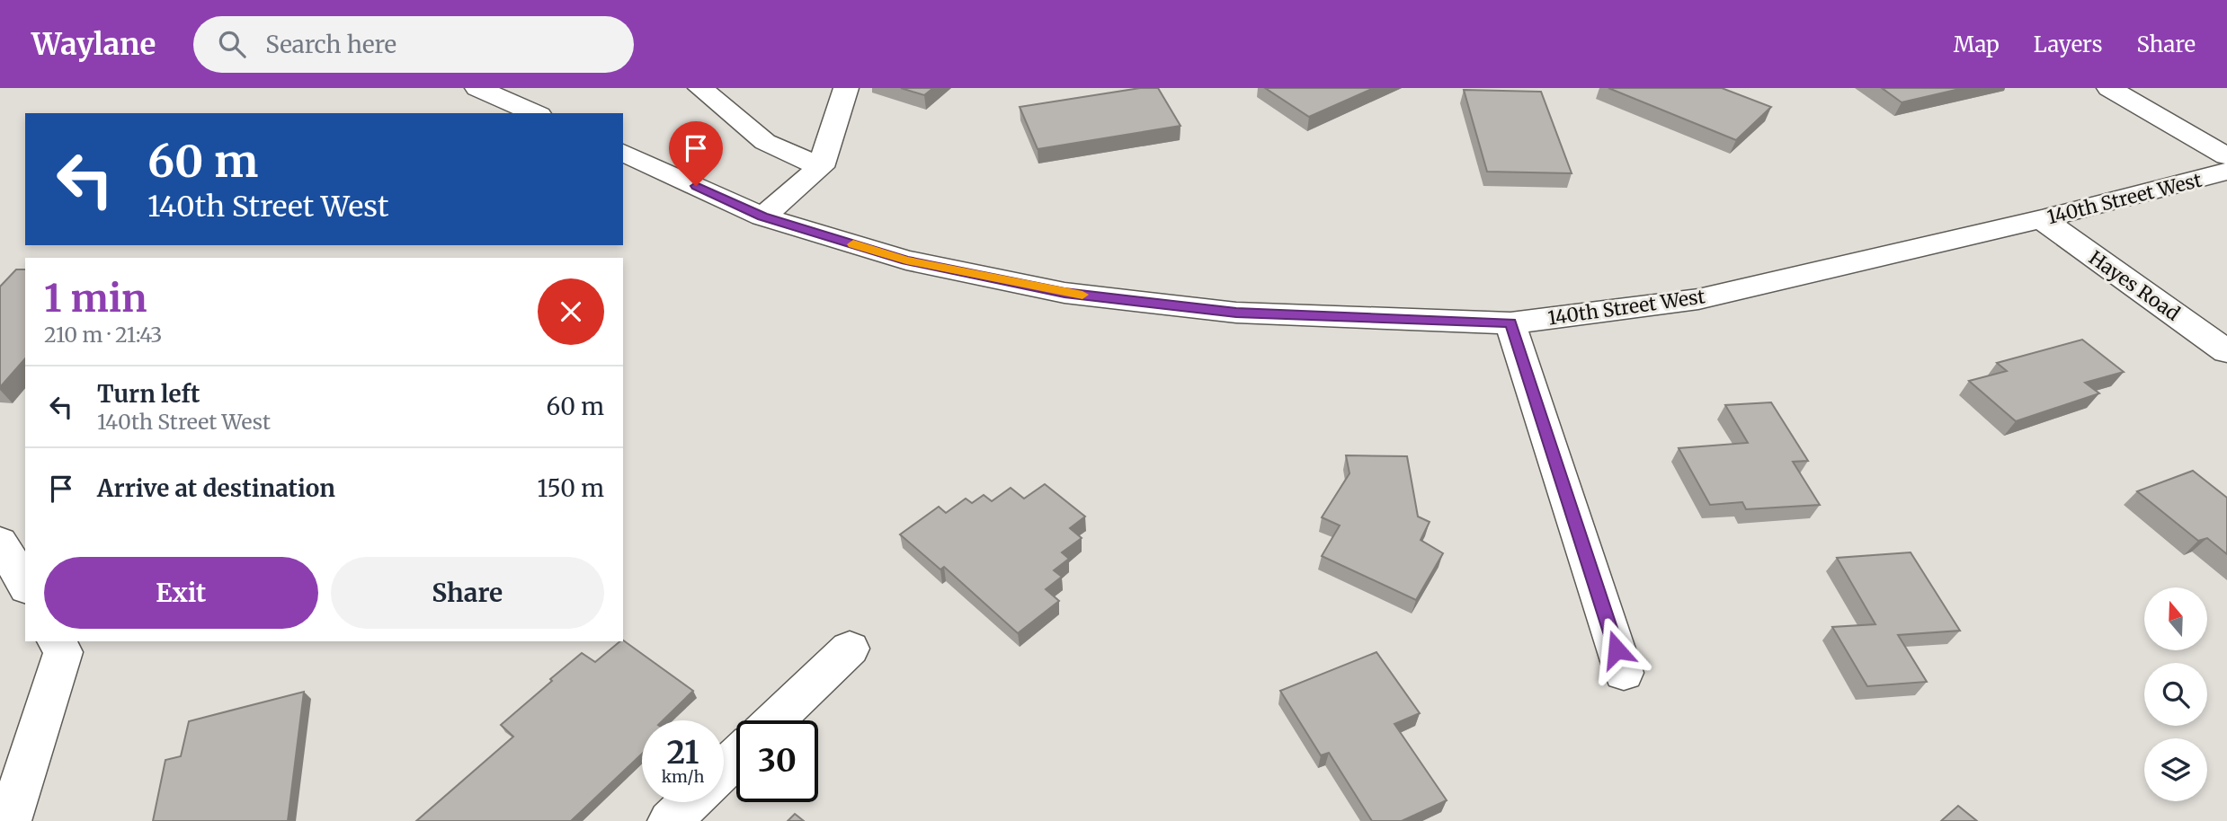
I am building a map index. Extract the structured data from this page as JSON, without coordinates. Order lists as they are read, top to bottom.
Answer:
{
  "streets": {
    "street": ["140th Street West", "Hayes Road"]
  },
  "crossings": [
    ["140th Street West", "Hayes Road"]
  ],
  "north": "top",
  "page": {
    "header": "Waylane",
    "search": "Search here",
    "nav": ["Map", "Layers", "Share"],
    "turn": ["60 m", "140th Street West"],
    "heading": ["1 min", "210 m · 21:43"],
    "list": [
      {
        "name": "Turn left",
        "note": "140th Street West",
        "value": "60 m"
      },
      {
        "name": "Arrive at destination",
        "value": "150 m"
      }
    ],
    "buttons": ["Exit", "Share"],
    "speed": "21 km/h",
    "limit": "30"
  }
}
